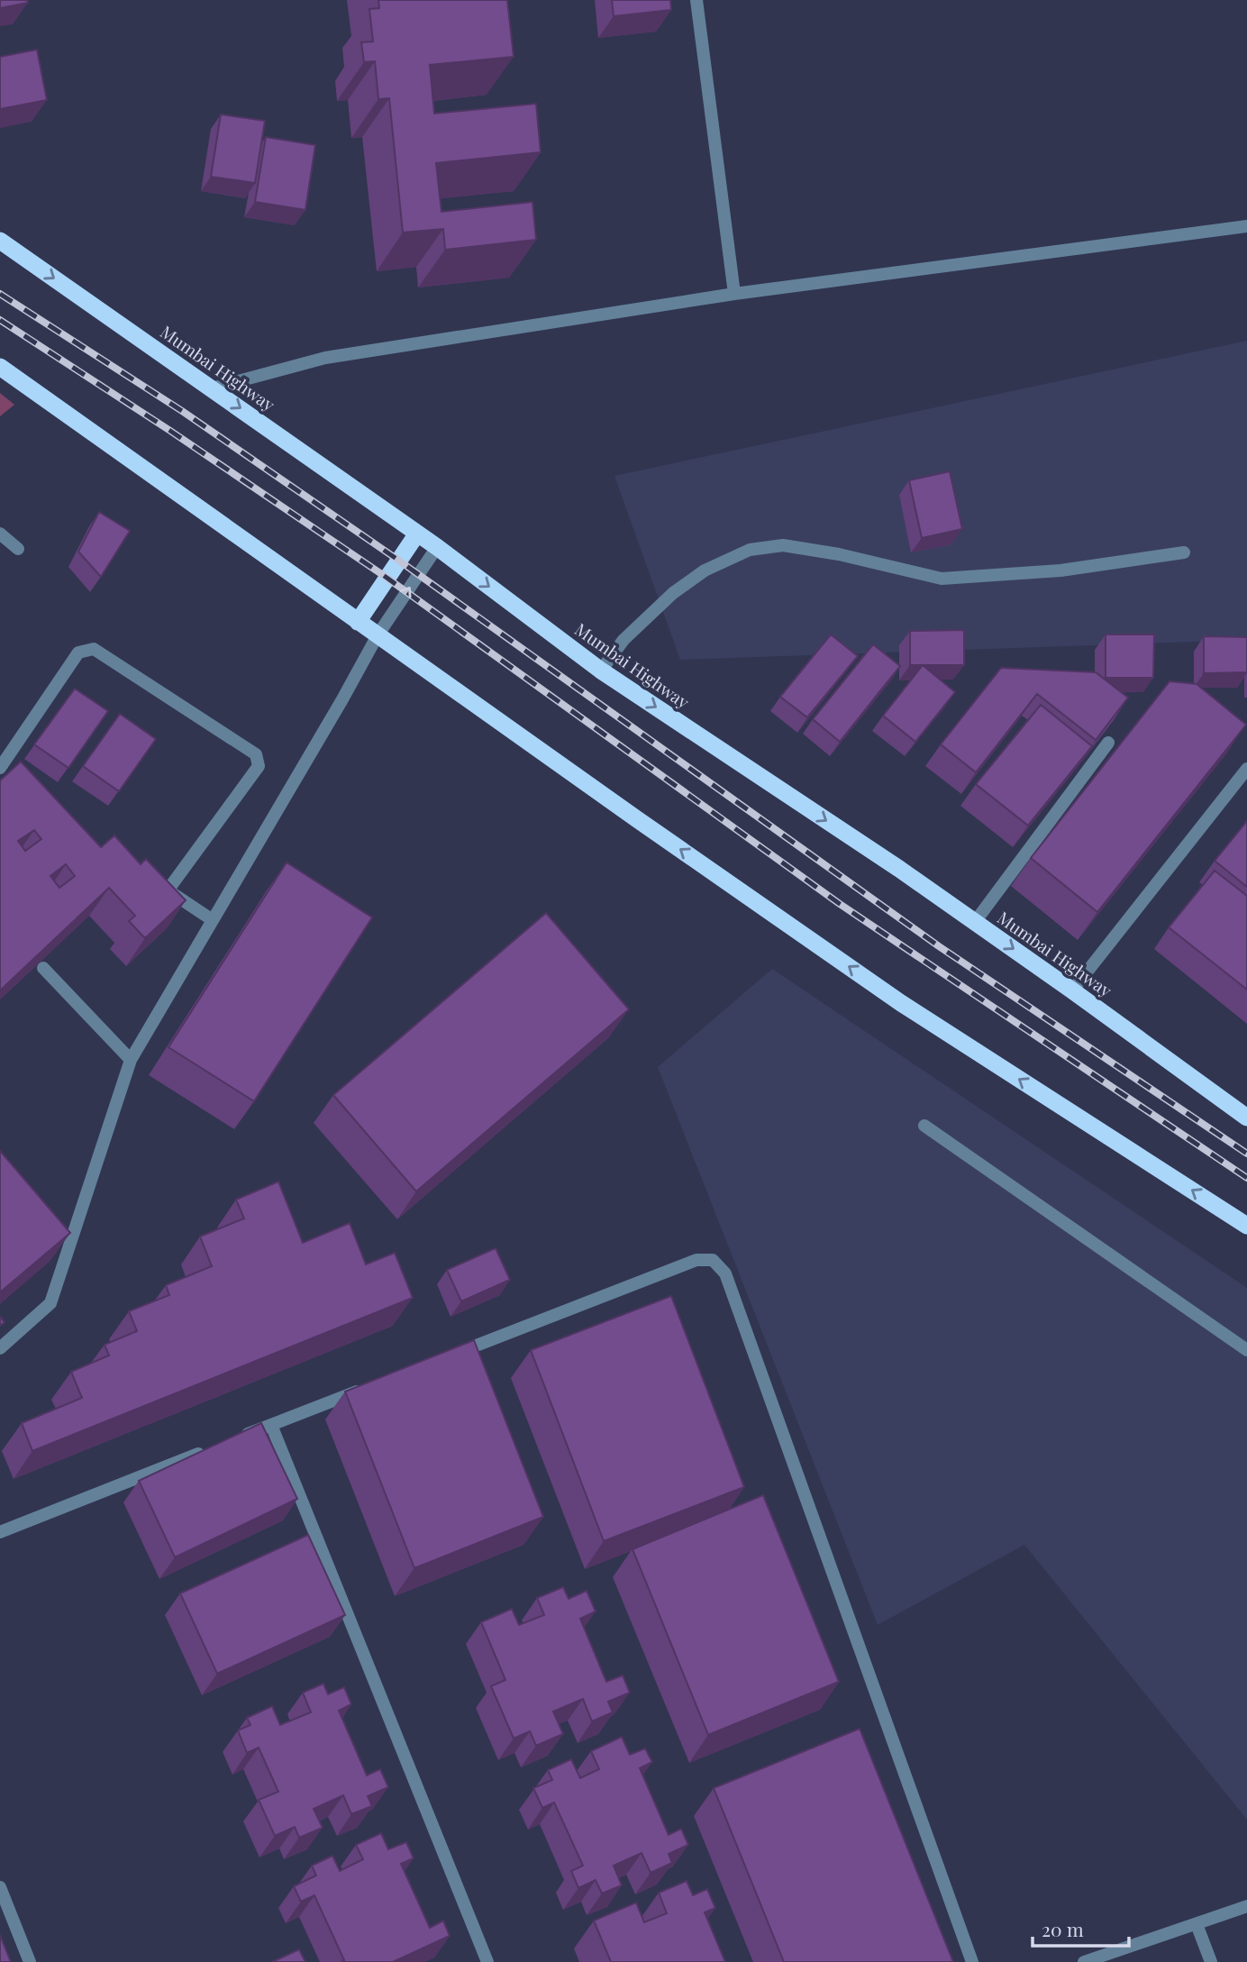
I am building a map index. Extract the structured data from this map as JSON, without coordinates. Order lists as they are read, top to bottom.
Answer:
{
  "streets": {
    "highway": ["Mumbai Highway"]
  },
  "scale_bar": "20 m"
}
